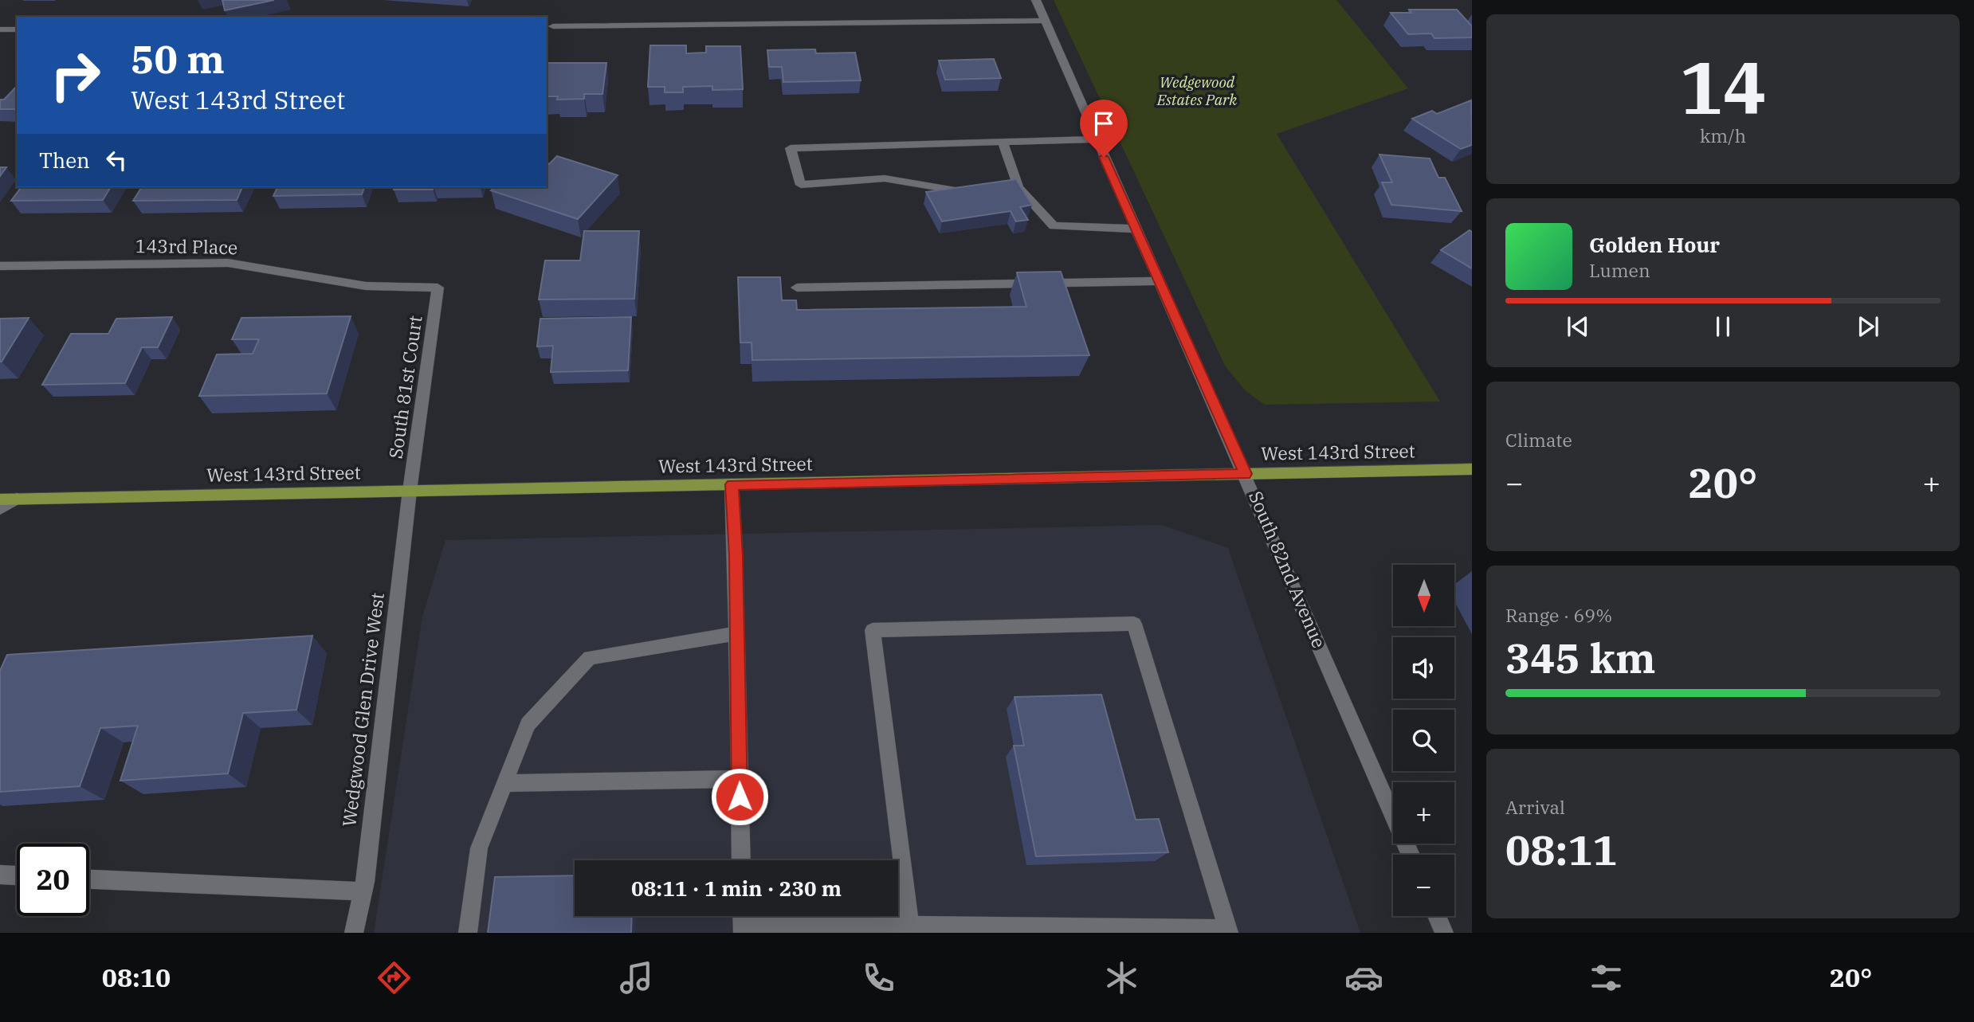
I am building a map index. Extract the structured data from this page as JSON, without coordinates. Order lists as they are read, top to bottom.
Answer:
{
  "streets": {
    "main road": ["West 143rd Street"],
    "street": [
      "143rd Place",
      "South 81st Court",
      "South 82nd Avenue",
      "Wedgwood Glen Drive West"
    ]
  },
  "crossings": [
    ["143rd Place", "South 81st Court"],
    ["South 81st Court", "West 143rd Street"],
    ["South 81st Court", "Wedgwood Glen Drive West"],
    ["West 143rd Street", "South 82nd Avenue"],
    ["West 143rd Street", "Wedgwood Glen Drive West"]
  ],
  "parks": ["Wedgewood Estates Park"],
  "north": "bottom",
  "page": {
    "tile": [
      ["14", "km/h"],
      "Climate",
      ["Range · 69%", "345 km"],
      ["Arrival", "08:11"]
    ],
    "turn": ["50 m", "West 143rd Street"],
    "then": "Then",
    "song": ["Golden Hour", "Lumen"],
    "heat": ["−", "20°", "+"],
    "map_buttons": ["+", "−"],
    "limit": "20",
    "trip": "08:11 · 1 min · 230 m",
    "tabs": ["08:10", "20°"]
  }
}
